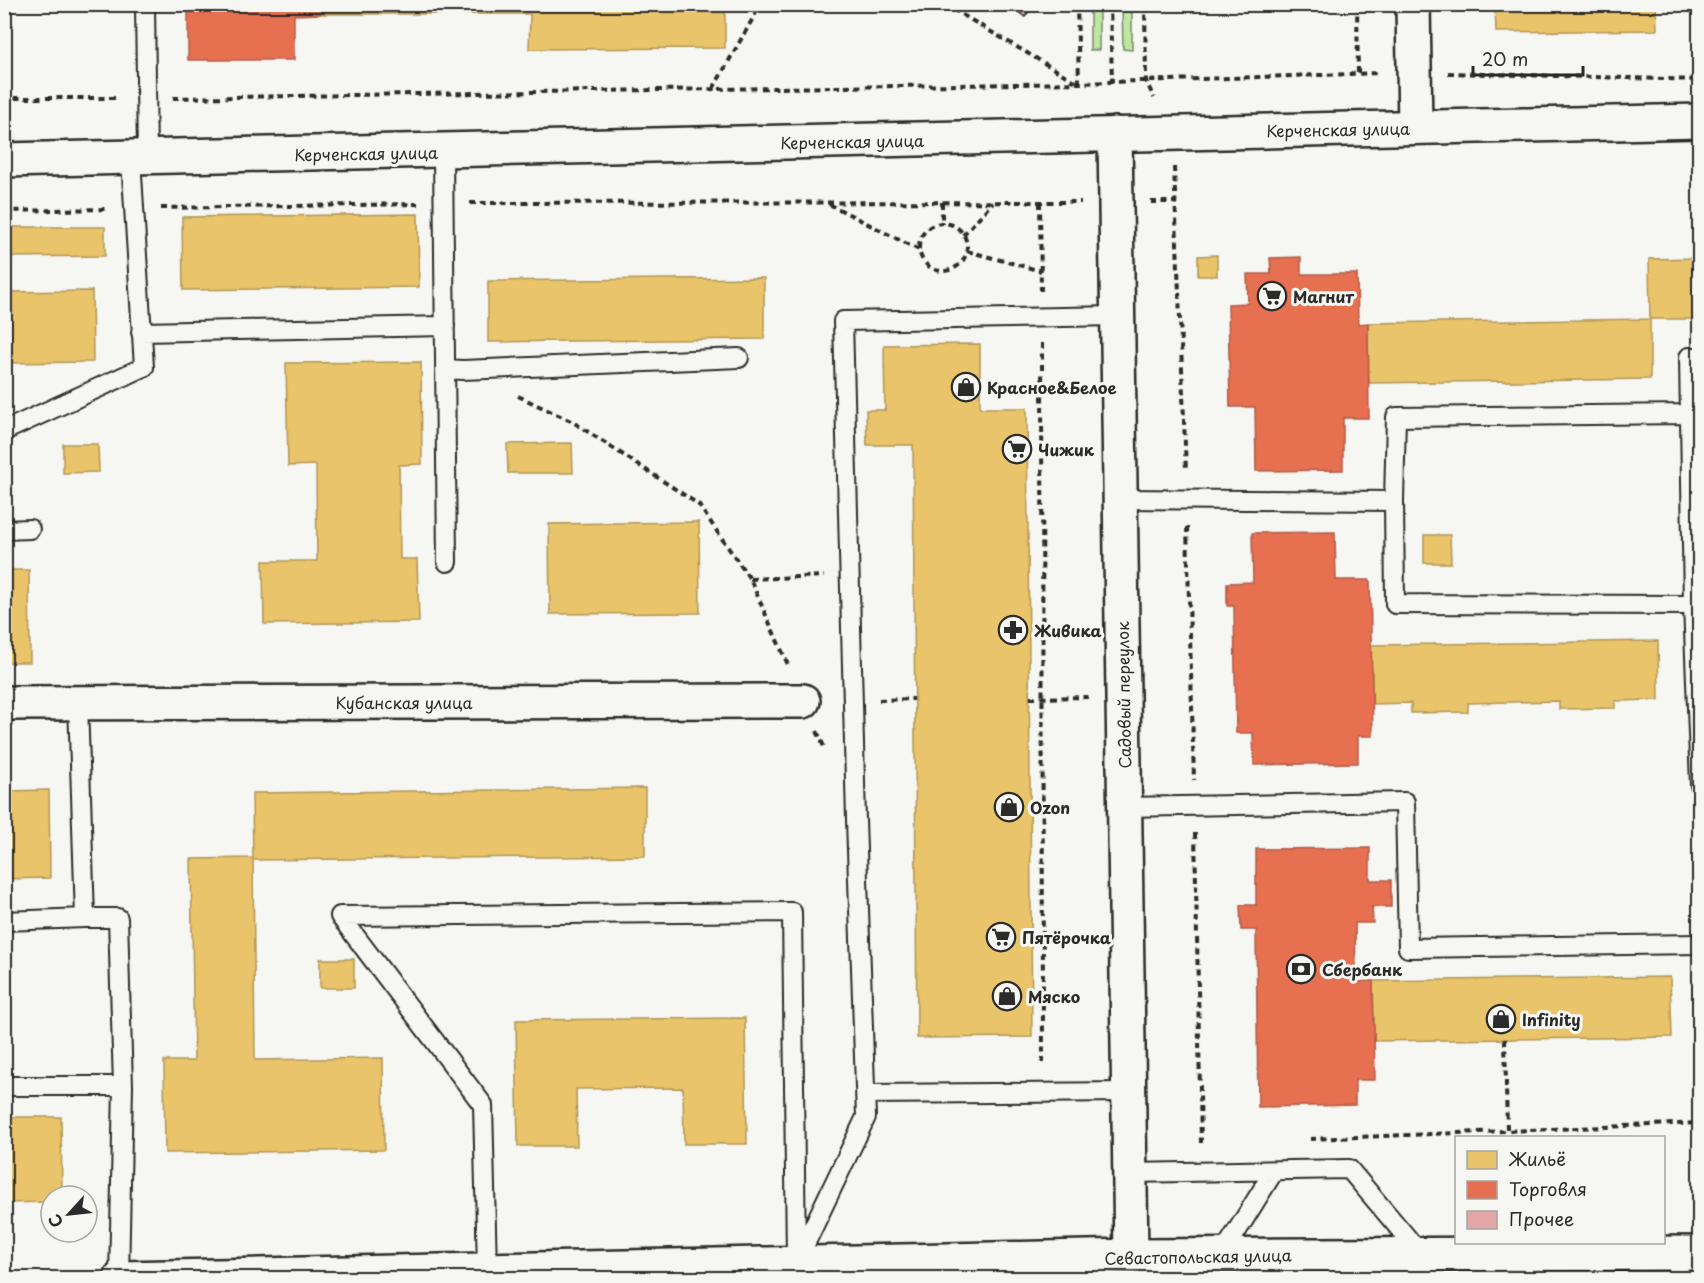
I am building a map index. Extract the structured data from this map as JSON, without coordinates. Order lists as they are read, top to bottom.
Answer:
{
  "streets": {
    "street": [
      "Керченская улица",
      "Садовый переулок",
      "Кубанская улица",
      "Севастопольская улица"
    ]
  },
  "crossings": [
    ["Керченская улица", "Садовый переулок"],
    ["Садовый переулок", "Севастопольская улица"]
  ],
  "places": {
    "supermarket": ["Магнит", "Чижик", "Пятёрочка"],
    "shop": [
      "Красное&Белое",
      "Ozon",
      "Мяско",
      "Infinity"
    ],
    "pharmacy": ["Живика"],
    "bank": ["Сбербанк"]
  },
  "legend": ["Жильё", "Торговля", "Прочее"],
  "scale_bar": "20 m",
  "north": "bottom left"
}
